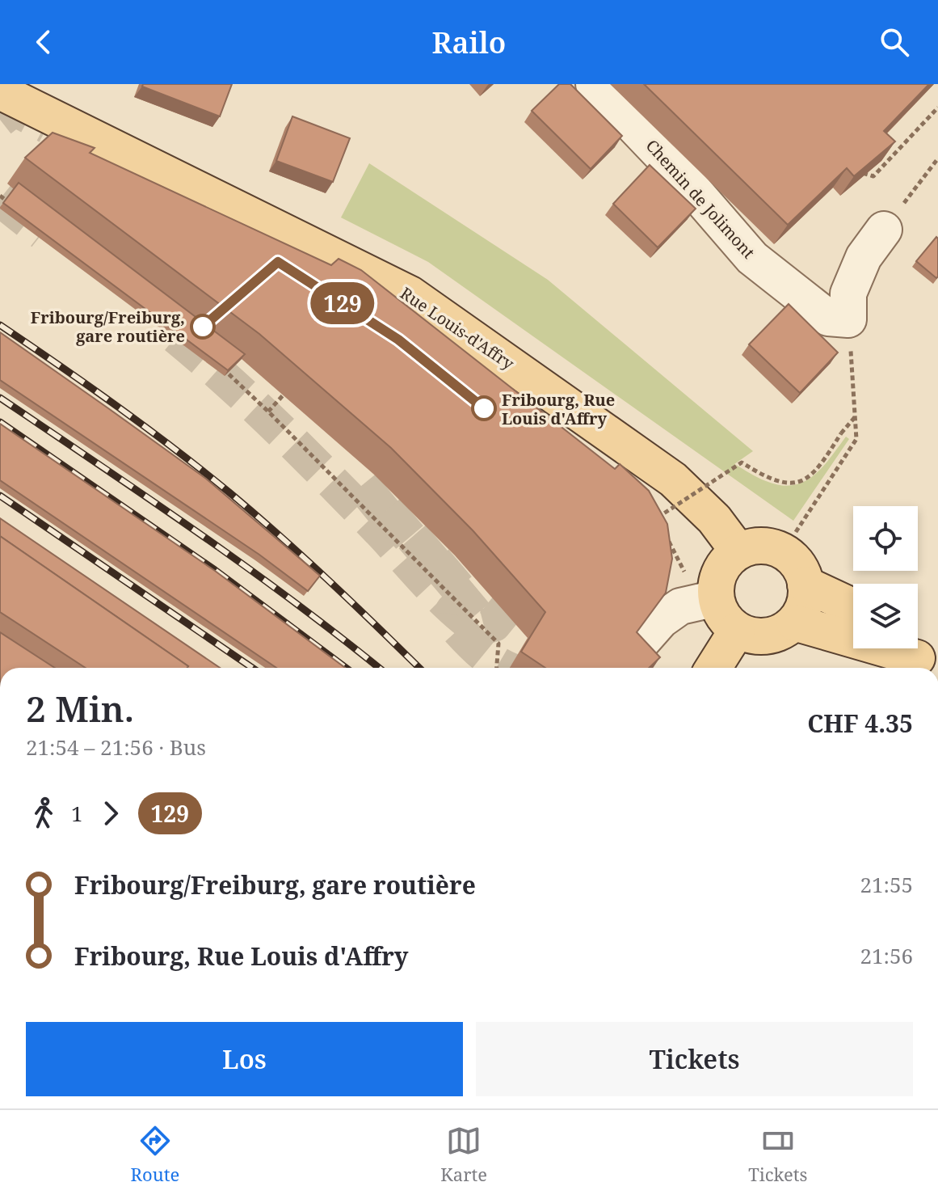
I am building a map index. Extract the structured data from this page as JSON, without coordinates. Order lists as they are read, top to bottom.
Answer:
{
  "streets": {
    "main road": ["Rue Louis-d'Affry"],
    "street": ["Chemin de Jolimont"]
  },
  "places": ["Fribourg/Freiburg, gare routière", "Fribourg, Rue Louis d'Affry"],
  "lines": ["bus line 129"],
  "page": {
    "header": "Railo",
    "on_map": "129",
    "heading": ["2 Min.", "21:54 – 21:56 · Bus", "CHF 4.35"],
    "legs": ["1", "129"],
    "list": [
      {
        "name": "Fribourg/Freiburg, gare routière",
        "value": "21:55"
      },
      {
        "name": "Fribourg, Rue Louis d'Affry",
        "value": "21:56"
      }
    ],
    "buttons": ["Los", "Tickets"],
    "tabs": ["Route", "Karte", "Tickets"]
  }
}
